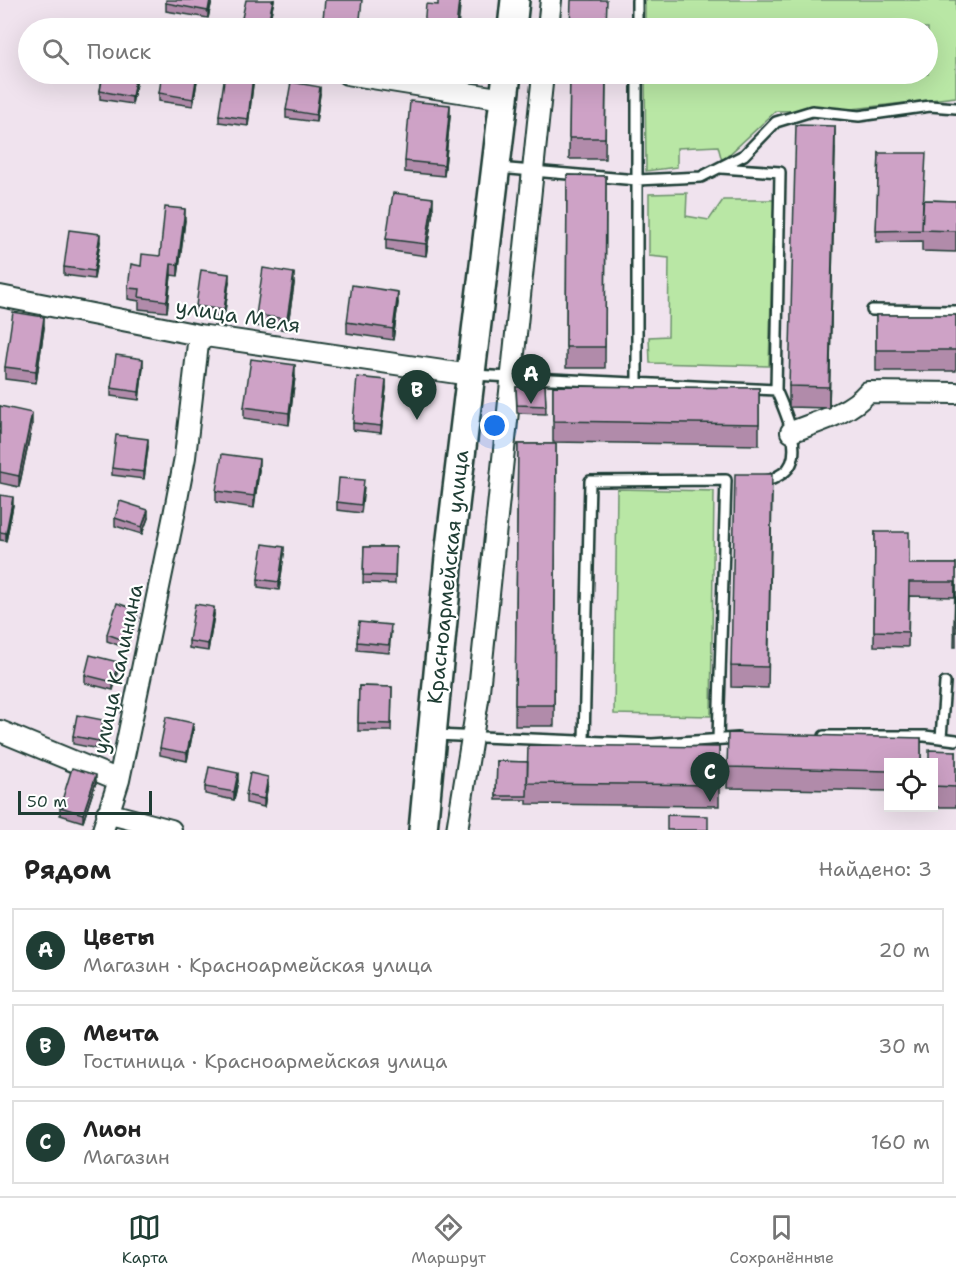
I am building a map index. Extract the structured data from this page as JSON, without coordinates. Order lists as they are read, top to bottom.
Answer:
{
  "streets": {
    "street": ["улица Меля", "Красноармейская улица", "улица Калинина"]
  },
  "crossings": [
    ["улица Меля", "Красноармейская улица"],
    ["улица Меля", "улица Калинина"]
  ],
  "scale_bar": "50 m",
  "page": {
    "search": "Поиск",
    "pins": ["A", "B", "C"],
    "scale": "50 m",
    "heading": ["Рядом", "Найдено: 3"],
    "list": [
      {
        "mark": "A",
        "name": "Цветы",
        "note": "Магазин · Красноармейская улица",
        "value": "20 m"
      },
      {
        "mark": "B",
        "name": "Мечта",
        "note": "Гостиница · Красноармейская улица",
        "value": "30 m"
      },
      {
        "mark": "C",
        "name": "Лион",
        "note": "Магазин",
        "value": "160 m"
      }
    ],
    "nav": ["Карта", "Маршрут", "Сохранённые"]
  }
}
